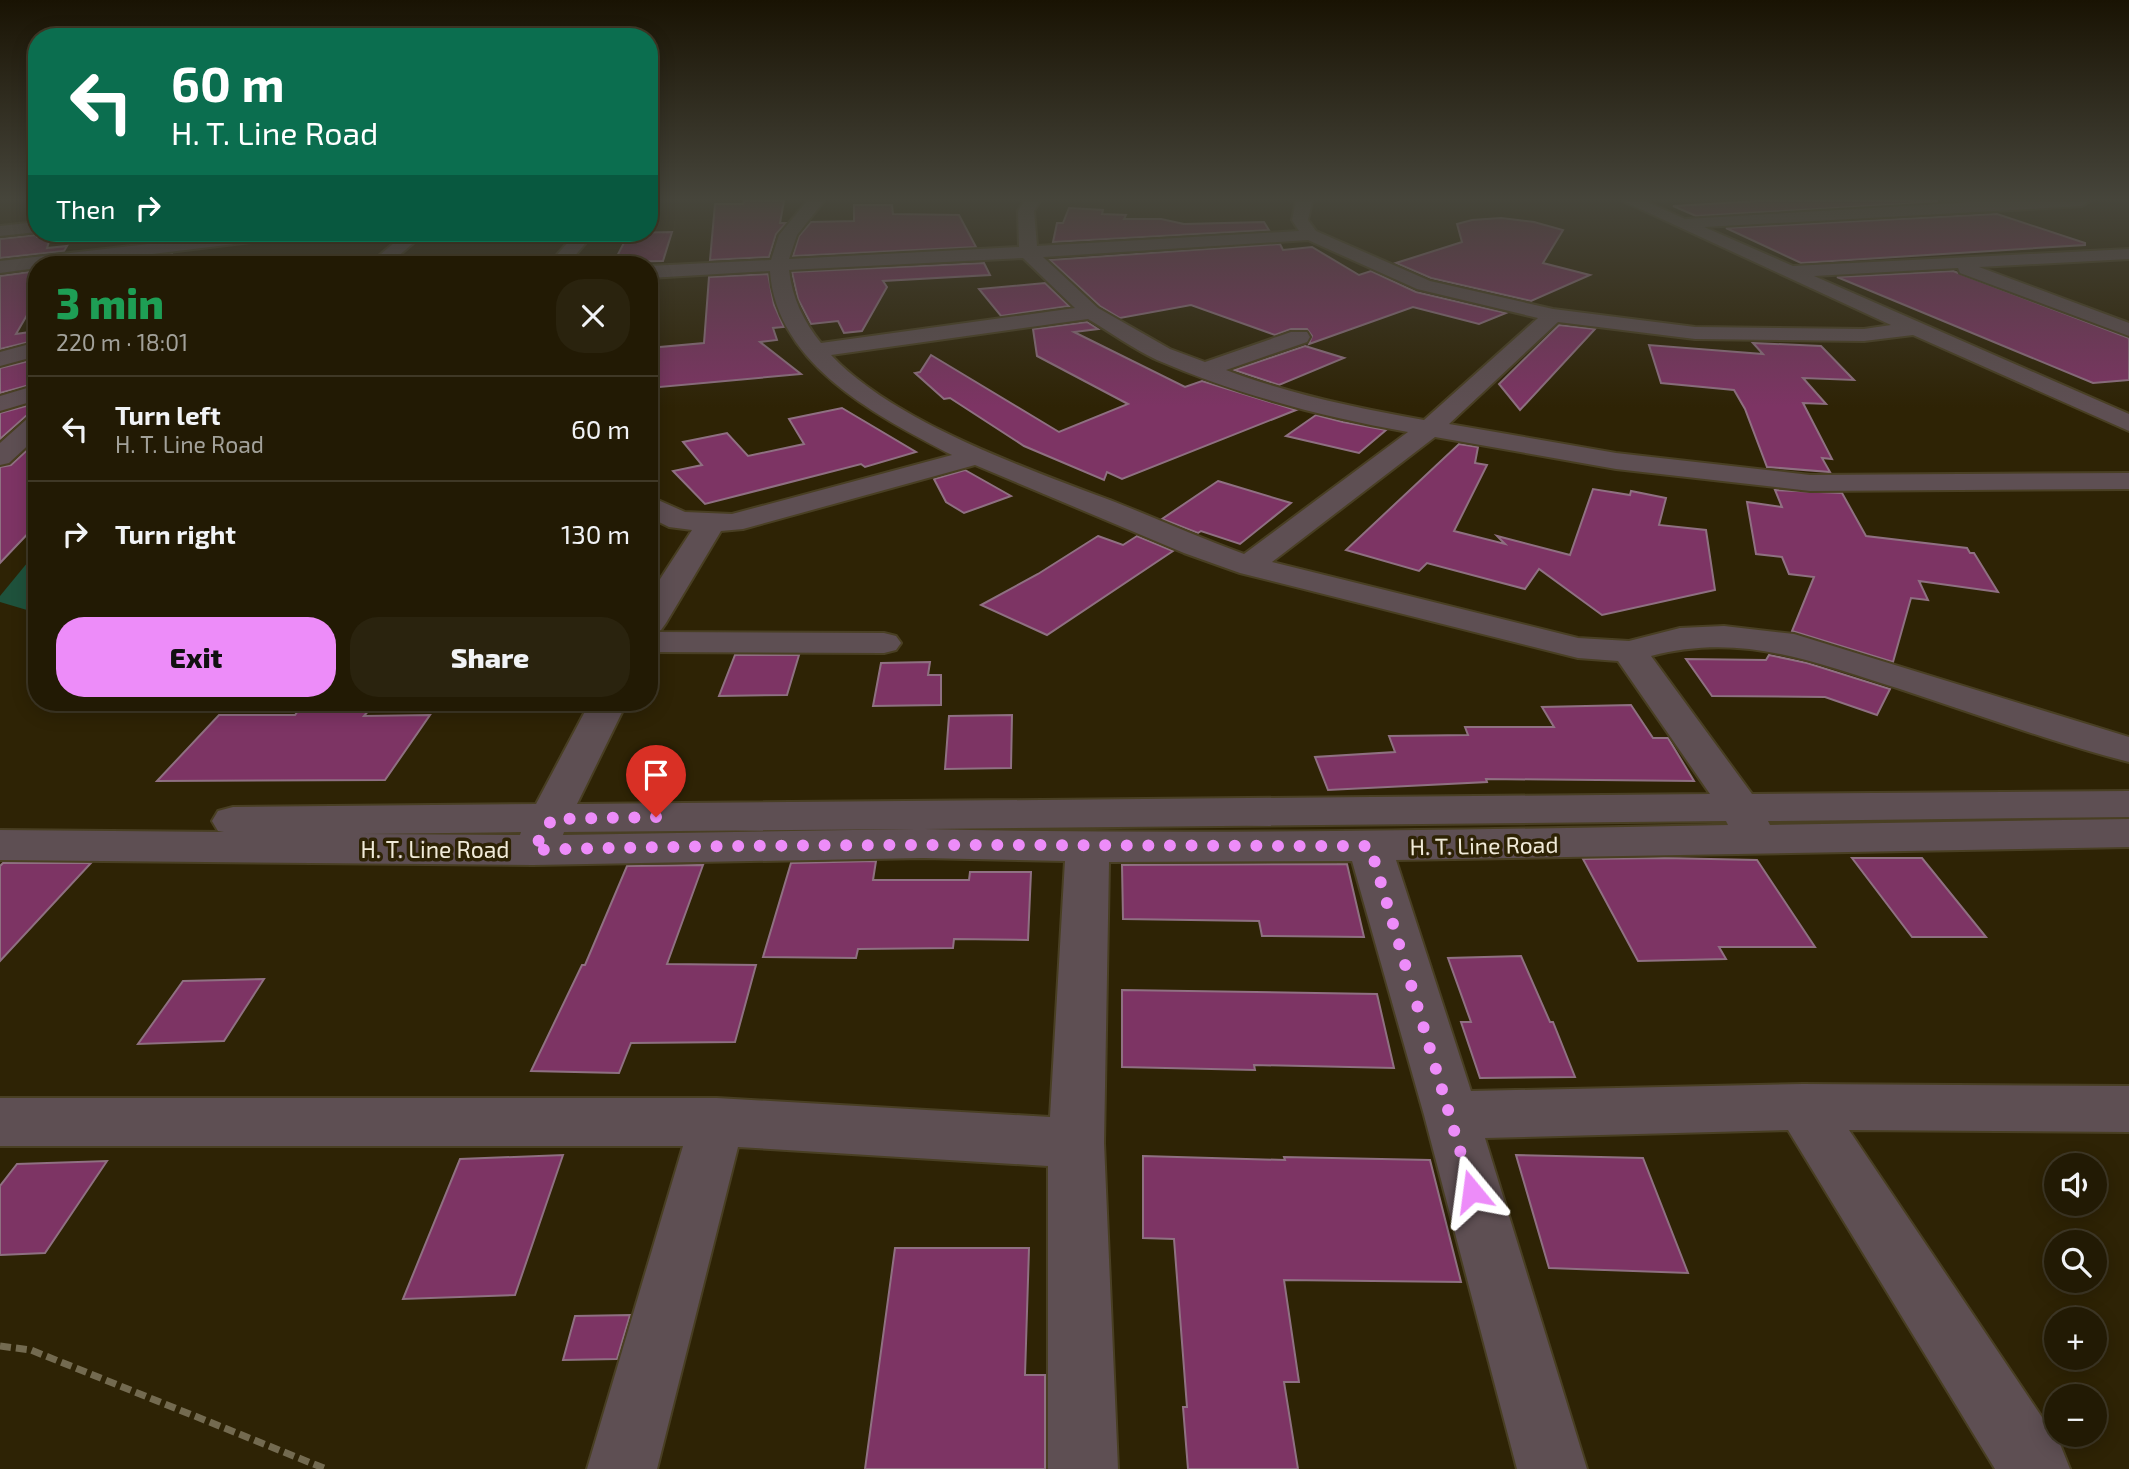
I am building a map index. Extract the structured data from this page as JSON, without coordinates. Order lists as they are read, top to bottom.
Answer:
{
  "streets": {
    "street": ["H. T. Line Road"]
  },
  "page": {
    "turn": ["60 m", "H. T. Line Road"],
    "then": "Then",
    "heading": ["3 min", "220 m · 18:01"],
    "list": [
      {
        "name": "Turn left",
        "note": "H. T. Line Road",
        "value": "60 m"
      },
      {
        "name": "Turn right",
        "value": "130 m"
      }
    ],
    "buttons": ["Exit", "Share"],
    "map_buttons": ["+", "−"]
  }
}
